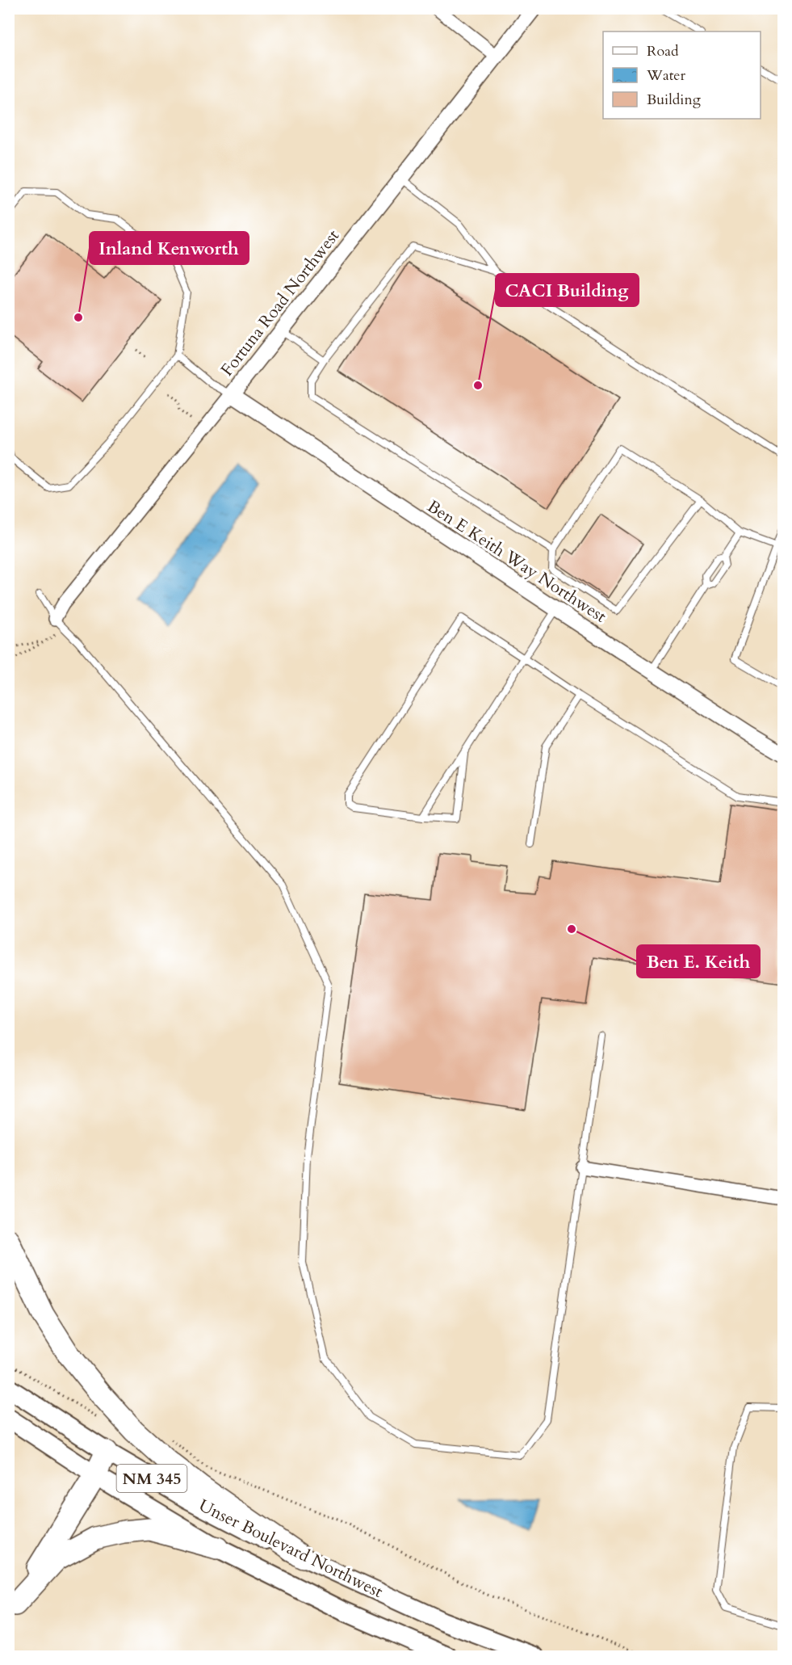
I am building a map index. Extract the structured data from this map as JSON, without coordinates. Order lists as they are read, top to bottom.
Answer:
{
  "streets": {
    "main road": ["NM 345", "Unser Boulevard Northwest"],
    "street": ["Fortuna Road Northwest", "Ben E Keith Way Northwest"]
  },
  "crossings": [
    ["Fortuna Road Northwest", "Ben E Keith Way Northwest"]
  ],
  "places": ["Inland Kenworth", "CACI Building", "Ben E. Keith"],
  "legend": ["Road", "Water", "Building"]
}
